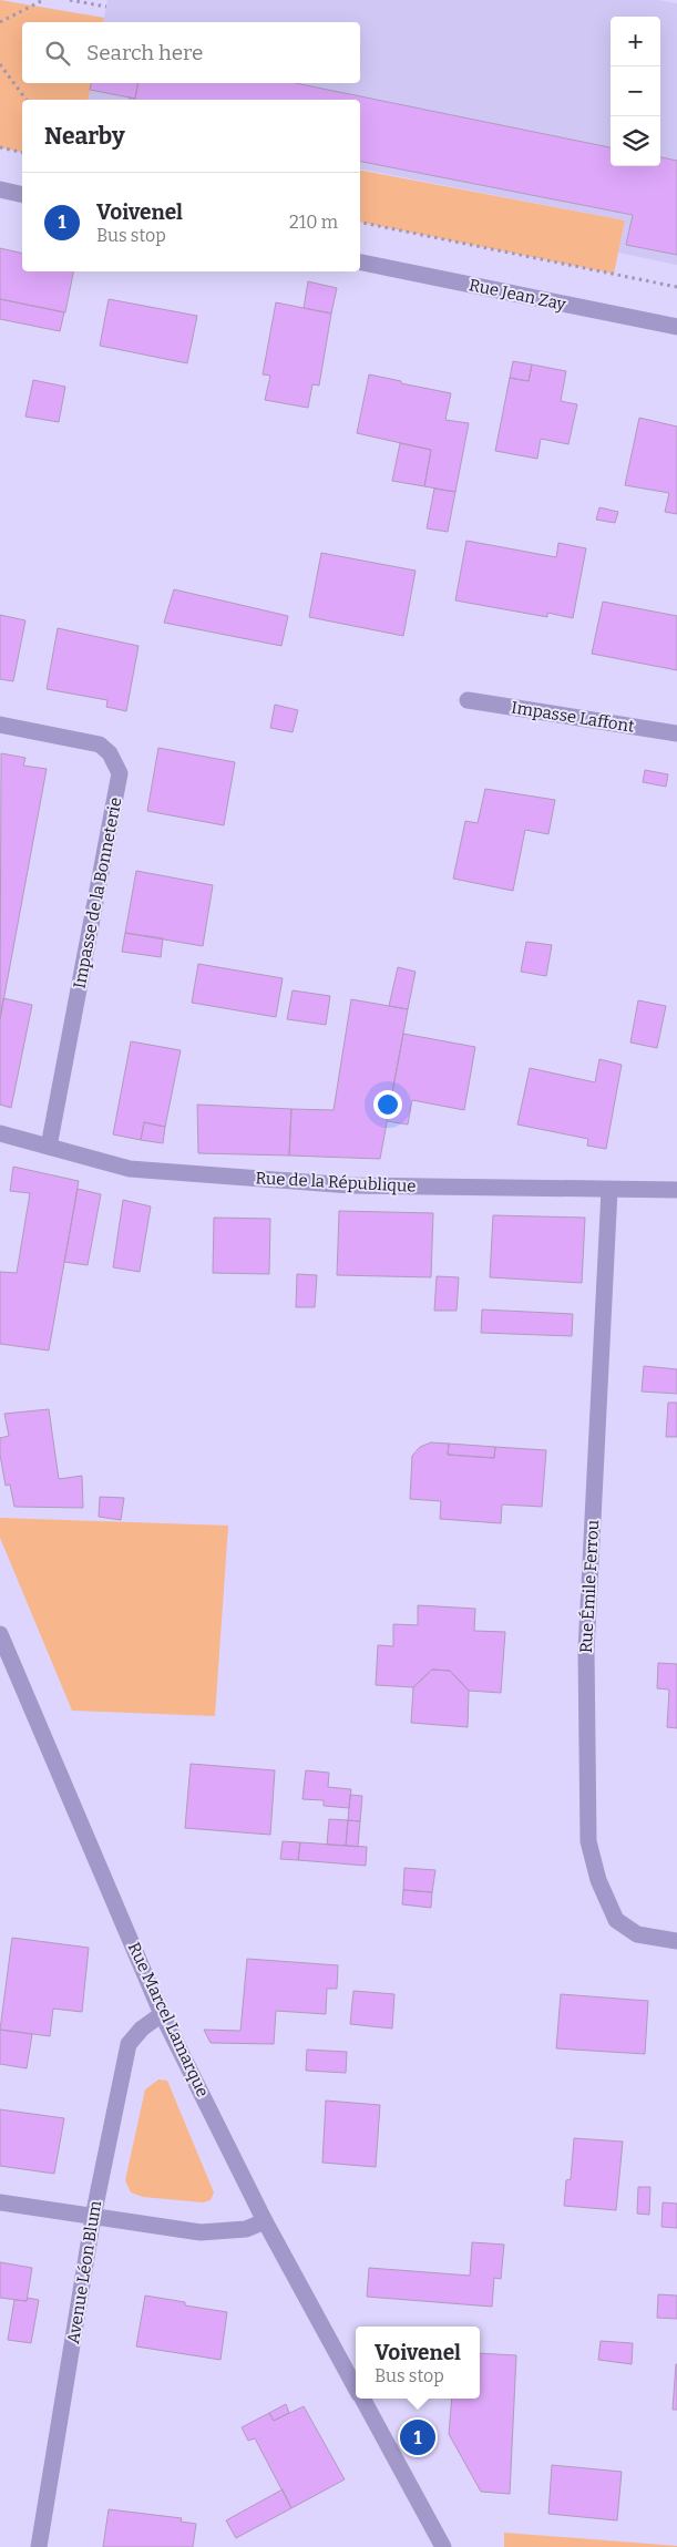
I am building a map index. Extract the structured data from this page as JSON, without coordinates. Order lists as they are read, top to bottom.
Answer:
{
  "streets": {
    "street": [
      "Rue Jean Zay",
      "Impasse Laffont",
      "Impasse de la Bonneterie",
      "Rue de la République",
      "Rue Émile Ferrou",
      "Rue Marcel Lamarque",
      "Avenue Léon Blum"
    ]
  },
  "crossings": [
    ["Impasse de la Bonneterie", "Rue de la République"],
    ["Rue de la République", "Rue Émile Ferrou"],
    ["Rue Marcel Lamarque", "Avenue Léon Blum"]
  ],
  "page": {
    "map_buttons": ["+", "−"],
    "search": "Search here",
    "heading": "Nearby",
    "list": [
      {
        "mark": "1",
        "name": "Voivenel",
        "note": "Bus stop",
        "value": "210 m"
      }
    ],
    "popup": ["Voivenel", "Bus stop"],
    "pins": "1"
  }
}
